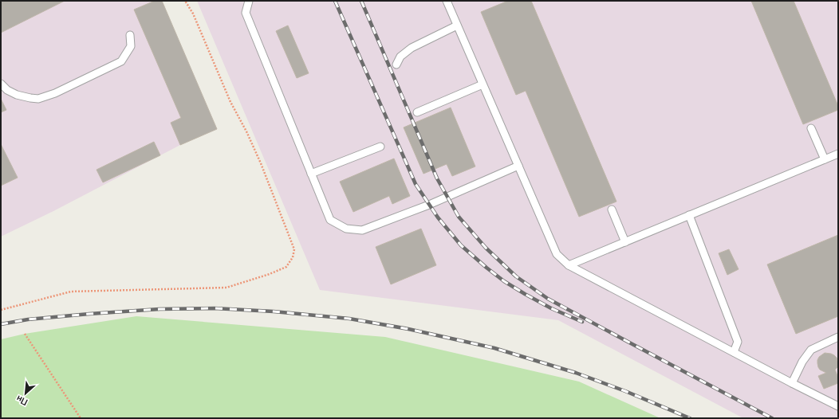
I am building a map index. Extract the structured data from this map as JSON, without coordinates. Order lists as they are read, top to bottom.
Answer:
{
  "north": "bottom left"
}
